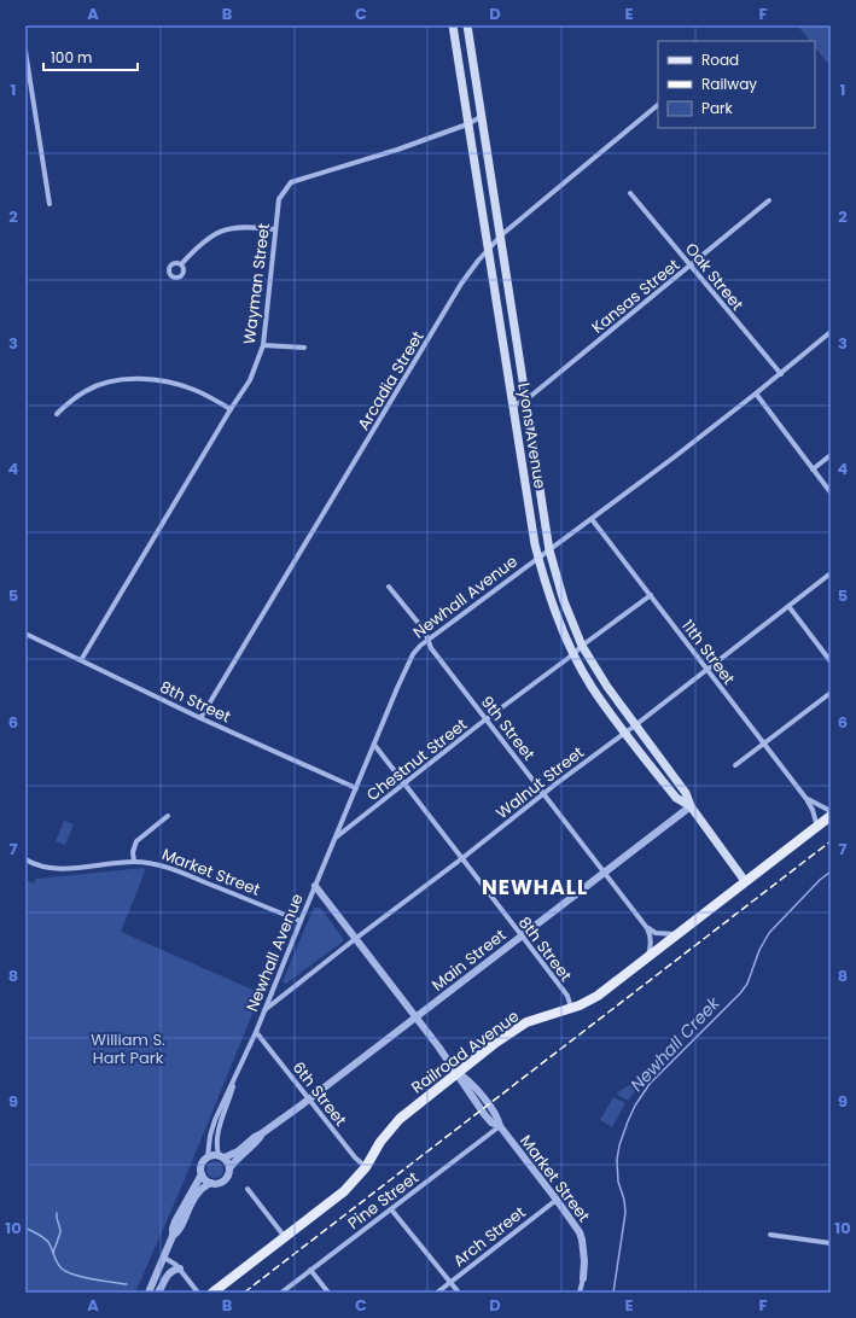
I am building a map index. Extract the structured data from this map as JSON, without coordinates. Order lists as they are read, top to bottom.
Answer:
{
  "streets": {
    "main road": ["Lyons Avenue", "Railroad Avenue"],
    "street": [
      "Oak Street",
      "Wayman Street",
      "Kansas Street",
      "Arcadia Street",
      "Newhall Avenue",
      "11th Street",
      "8th Street",
      "9th Street",
      "Chestnut Street",
      "Walnut Street",
      "Market Street",
      "Main Street",
      "6th Street",
      "Pine Street",
      "Arch Street"
    ]
  },
  "crossings": [
    ["Oak Street", "Kansas Street"],
    ["Oak Street", "Newhall Avenue"],
    ["Wayman Street", "Lyons Avenue"],
    ["Wayman Street", "8th Street"],
    ["Kansas Street", "Lyons Avenue"],
    ["Arcadia Street", "Lyons Avenue"],
    ["Arcadia Street", "8th Street"],
    ["Lyons Avenue", "Newhall Avenue"],
    ["Lyons Avenue", "Chestnut Street"],
    ["Lyons Avenue", "Walnut Street"],
    ["Lyons Avenue", "Main Street"],
    ["Lyons Avenue", "Railroad Avenue"],
    ["Newhall Avenue", "11th Street"],
    ["Newhall Avenue", "8th Street"],
    ["Newhall Avenue", "9th Street"],
    ["Newhall Avenue", "Chestnut Street"],
    ["Newhall Avenue", "Walnut Street"],
    ["Newhall Avenue", "Market Street"],
    ["Newhall Avenue", "Main Street"],
    ["Newhall Avenue", "6th Street"],
    ["11th Street", "Chestnut Street"],
    ["11th Street", "Walnut Street"],
    ["11th Street", "Railroad Avenue"],
    ["8th Street", "Chestnut Street"],
    ["8th Street", "Walnut Street"],
    ["8th Street", "Main Street"],
    ["8th Street", "Railroad Avenue"],
    ["9th Street", "Chestnut Street"],
    ["9th Street", "Walnut Street"],
    ["9th Street", "Main Street"],
    ["Walnut Street", "Market Street"],
    ["Market Street", "Main Street"],
    ["Market Street", "Railroad Avenue"],
    ["Market Street", "Pine Street"],
    ["Market Street", "Arch Street"],
    ["Main Street", "6th Street"],
    ["Railroad Avenue", "6th Street"]
  ],
  "districts": ["NEWHALL"],
  "water": ["Newhall Creek"],
  "parks": ["William S. Hart Park"],
  "legend": ["Road", "Railway", "Park"],
  "scale_bar": "100 m",
  "grid": {
    "columns": [
      "A",
      "B",
      "C",
      "D",
      "E",
      "F"
    ],
    "rows": [
      "1",
      "2",
      "3",
      "4",
      "5",
      "6",
      "7",
      "8",
      "9",
      "10"
    ]
  }
}
